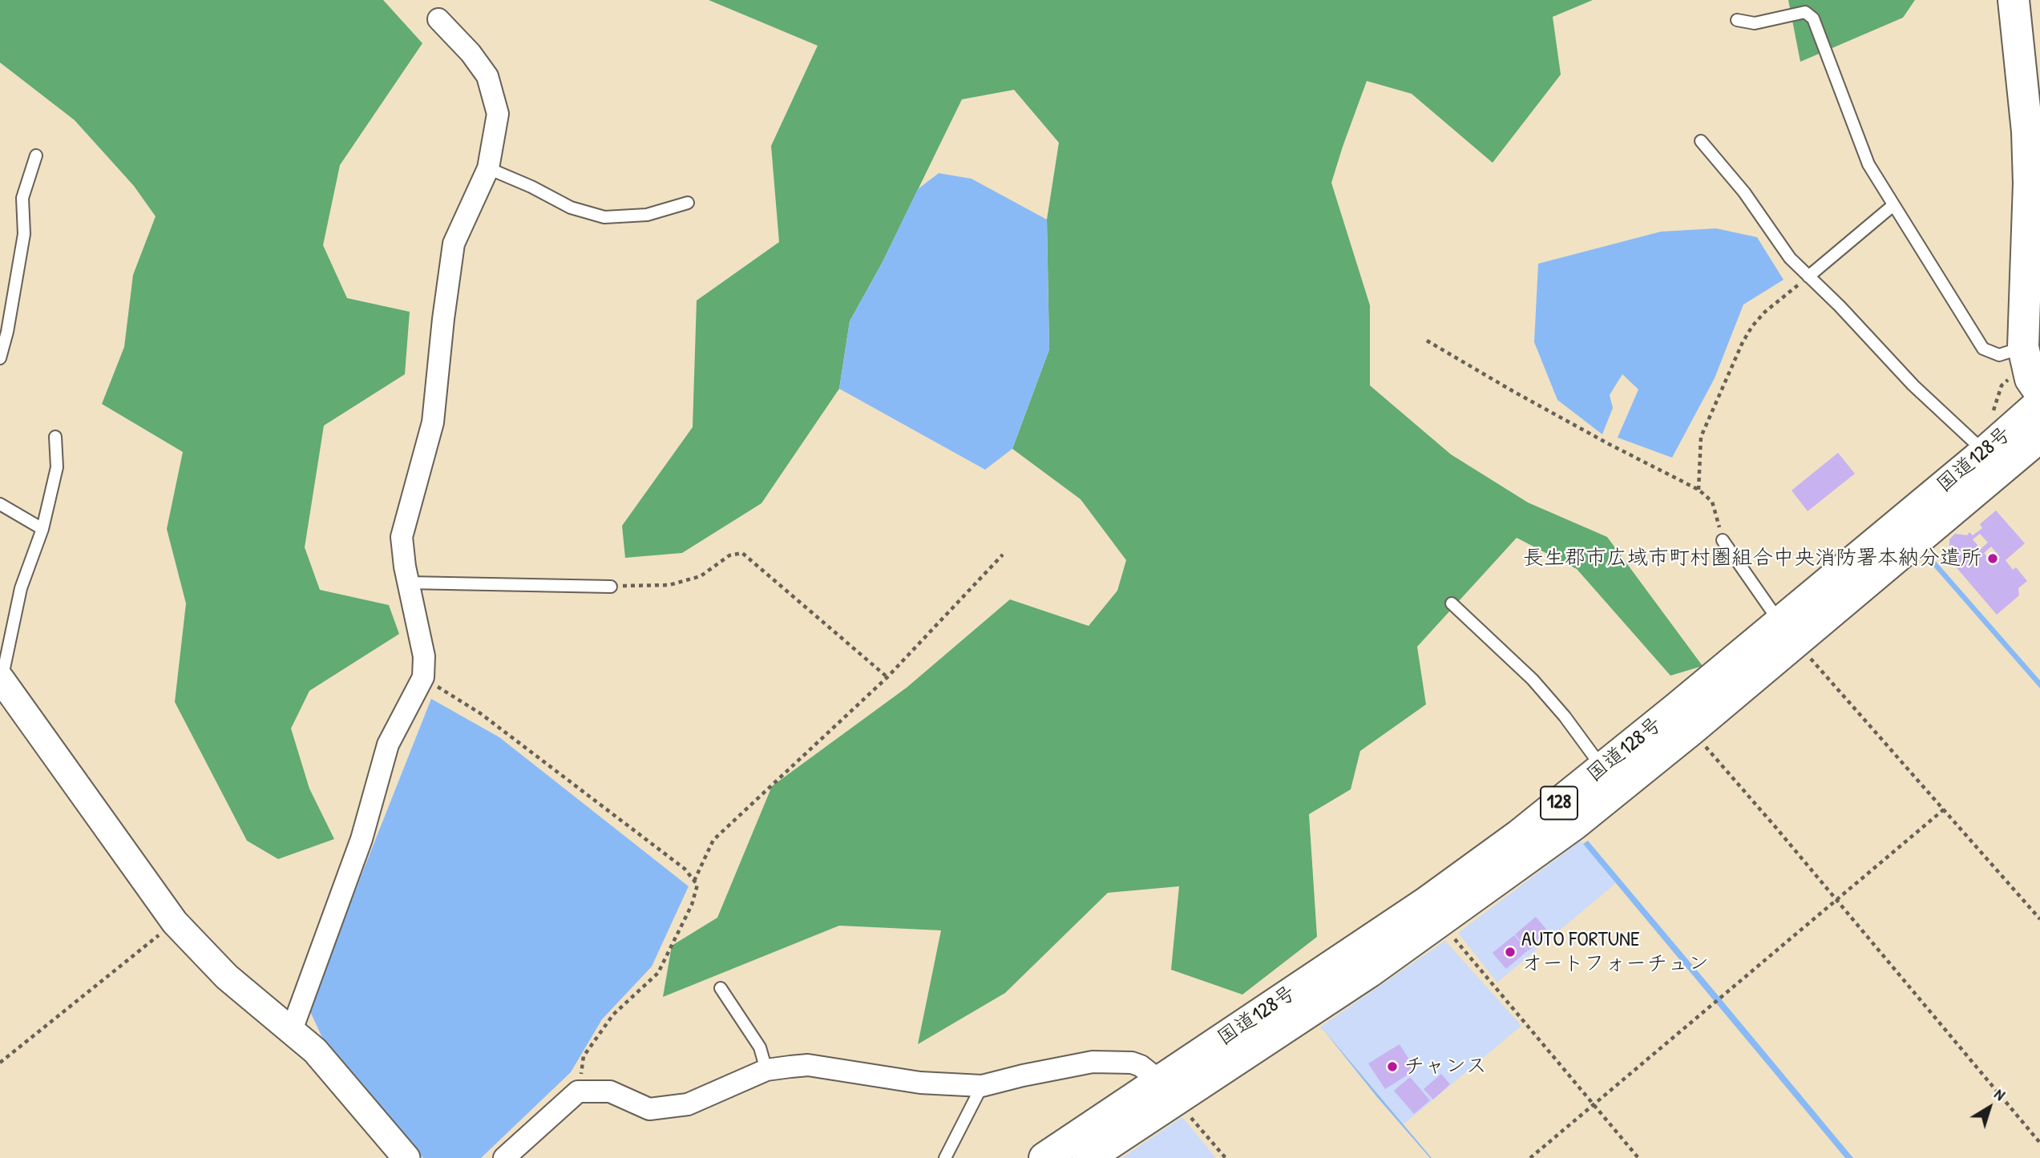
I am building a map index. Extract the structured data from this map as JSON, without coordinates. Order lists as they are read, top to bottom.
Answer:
{
  "streets": {
    "main road": ["国道128号", "128"]
  },
  "places": ["長生郡市広域市町村圏組合中央消防署本納分遣所", "AUTO FORTUNE オートフォーチュン", "チャンス"],
  "north": "top right"
}
